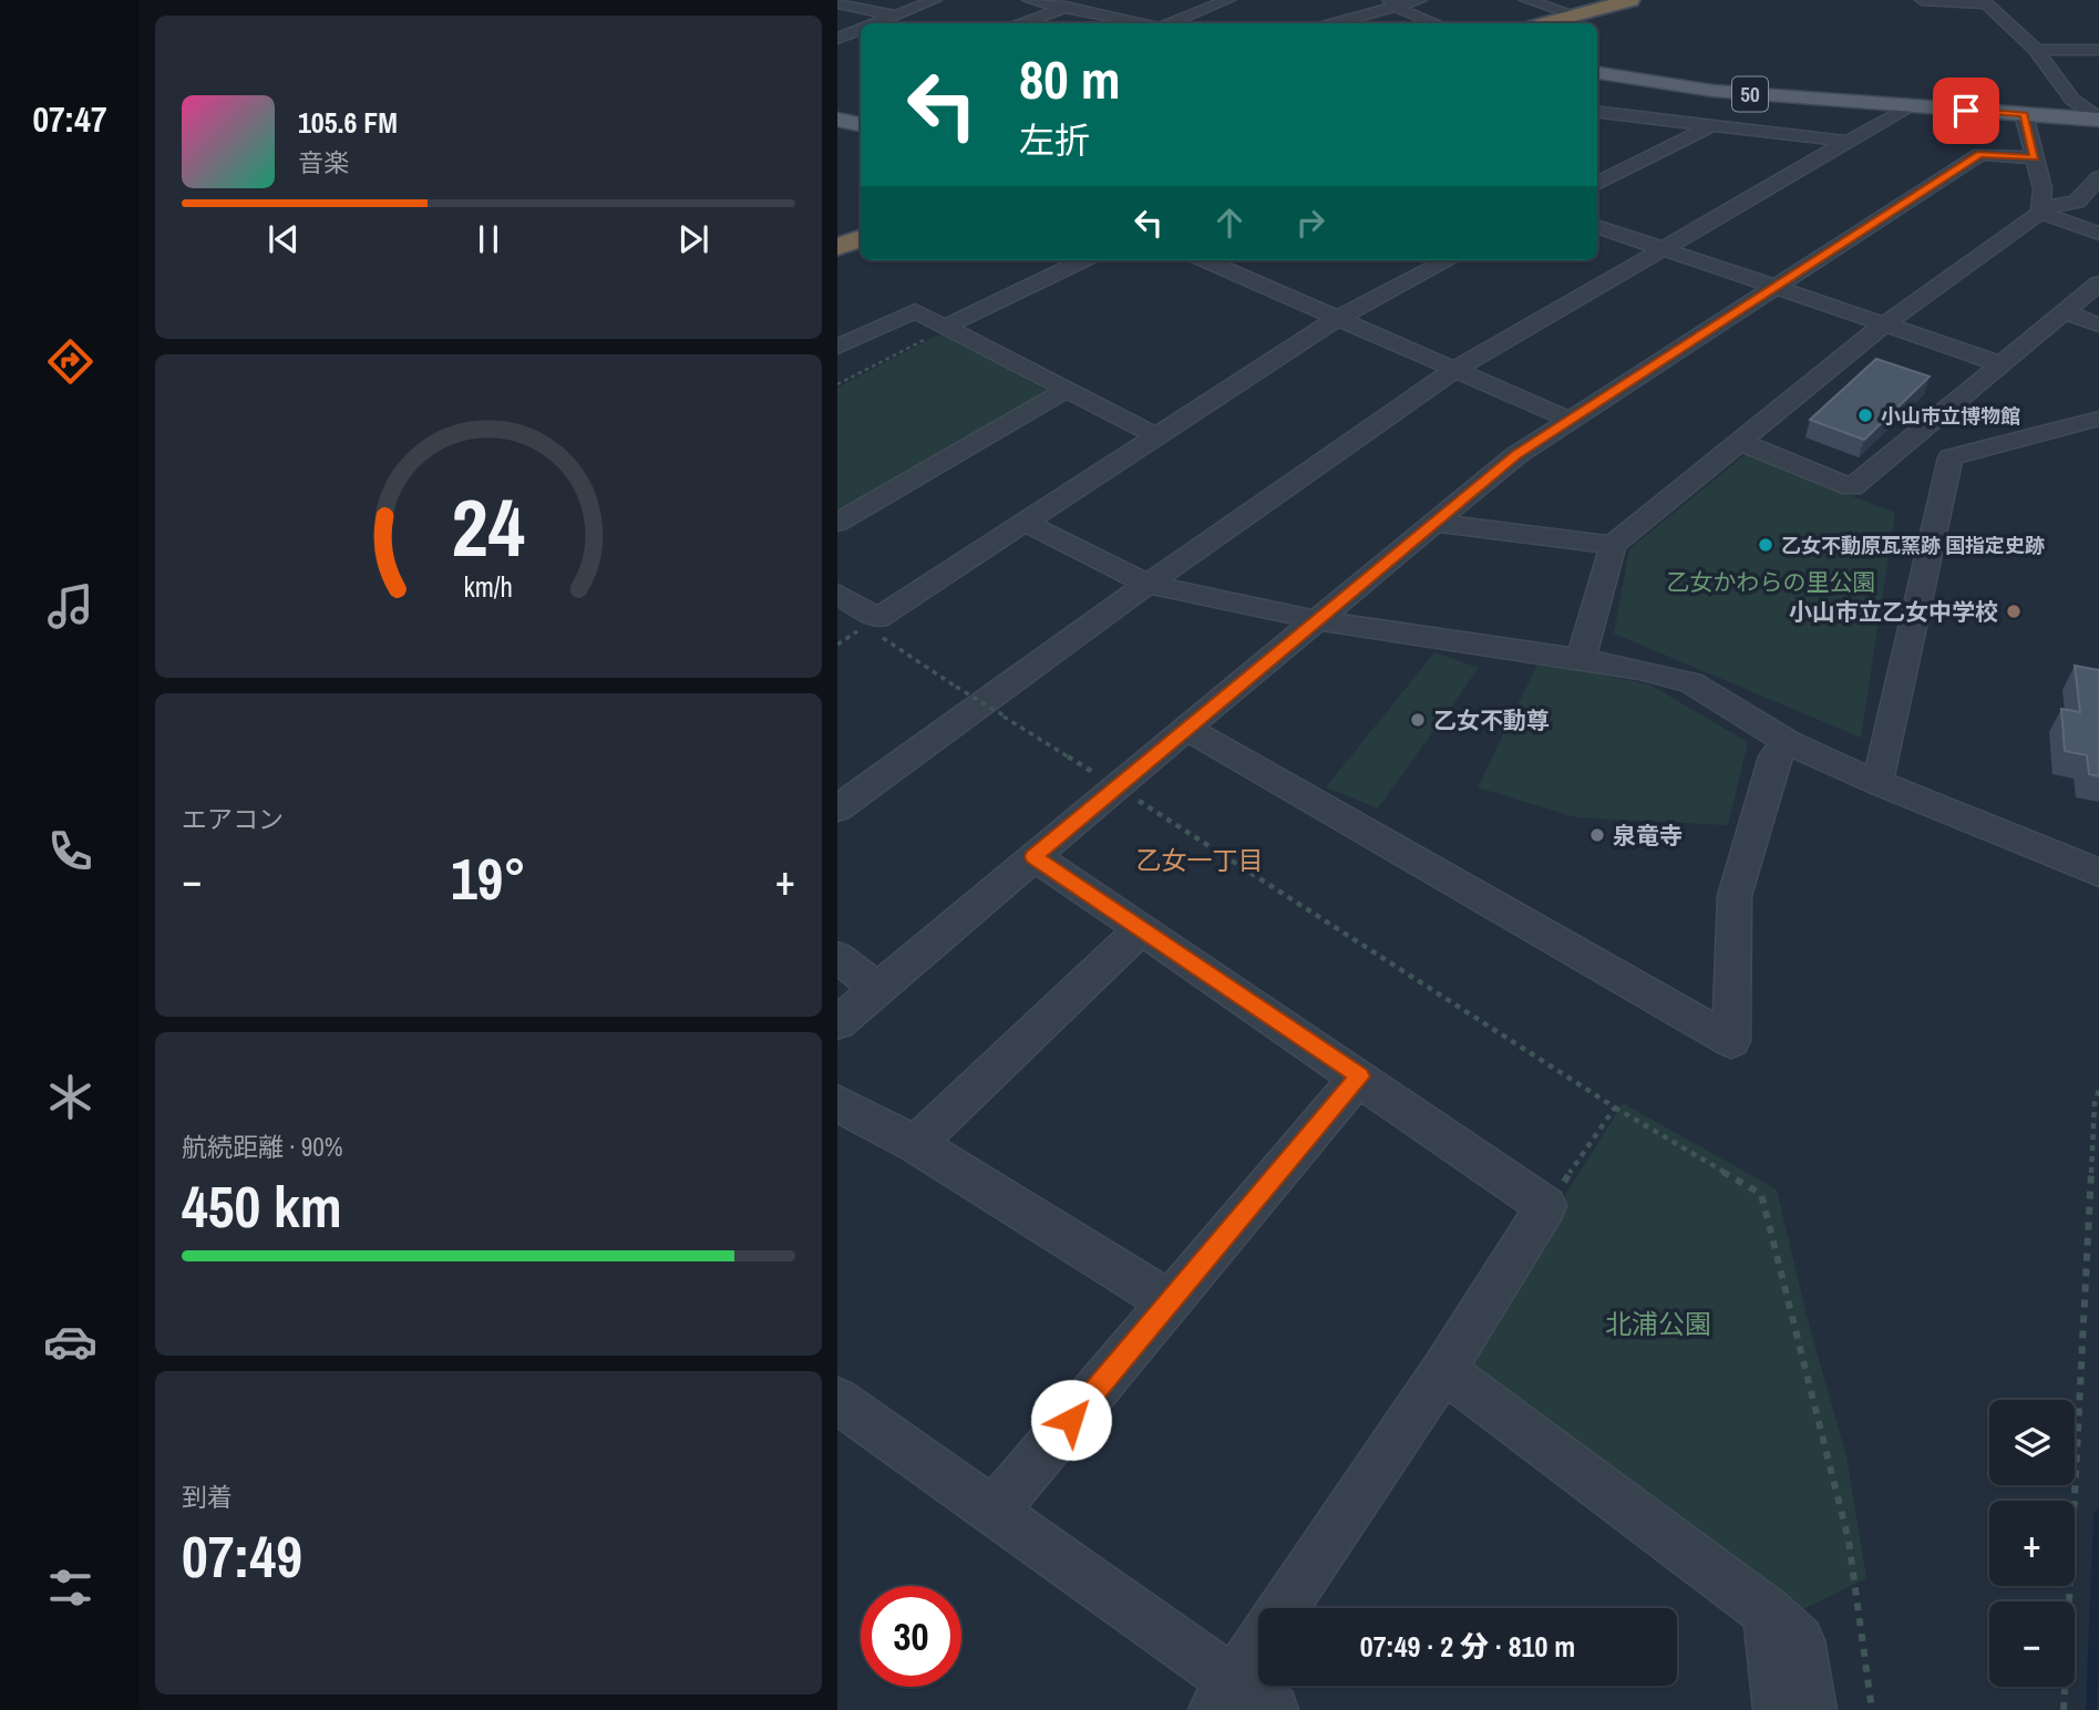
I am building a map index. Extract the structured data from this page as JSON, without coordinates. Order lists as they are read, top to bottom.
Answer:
{
  "streets": {
    "main road": ["50"]
  },
  "districts": ["乙女一丁目"],
  "parks": ["乙女かわらの里公園", "北浦公園"],
  "places": [
    "小山市立博物館",
    "乙女不動原瓦窯跡 国指定史跡",
    "小山市立乙女中学校",
    "乙女不動尊",
    "泉竜寺"
  ],
  "page": {
    "tabs": "07:47",
    "turn": ["80 m", "左折"],
    "song": ["105.6 FM", "音楽"],
    "tile": [
      "エアコン",
      ["航続距離 · 90%", "450 km"],
      ["到着", "07:49"]
    ],
    "heat": ["−", "19°", "+"],
    "map_buttons": ["+", "−"],
    "limit": "30",
    "trip": "07:49 · 2 分 · 810 m",
    "gauge": ["24", "km/h"]
  }
}
